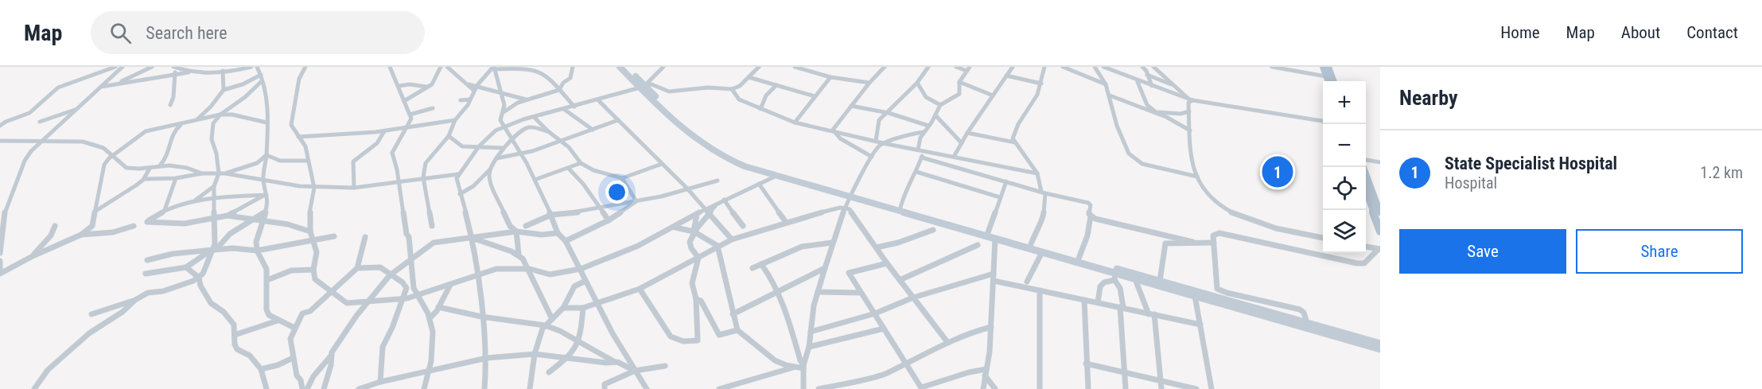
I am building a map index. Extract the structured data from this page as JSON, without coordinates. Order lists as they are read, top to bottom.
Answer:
{
  "page": {
    "header": "Map",
    "search": "Search here",
    "nav": [
      "Home",
      "Map",
      "About",
      "Contact"
    ],
    "heading": "Nearby",
    "map_buttons": ["+", "−"],
    "list": [
      {
        "mark": "1",
        "name": "State Specialist Hospital",
        "note": "Hospital",
        "value": "1.2 km"
      }
    ],
    "pins": "1",
    "buttons": ["Save", "Share"]
  }
}
